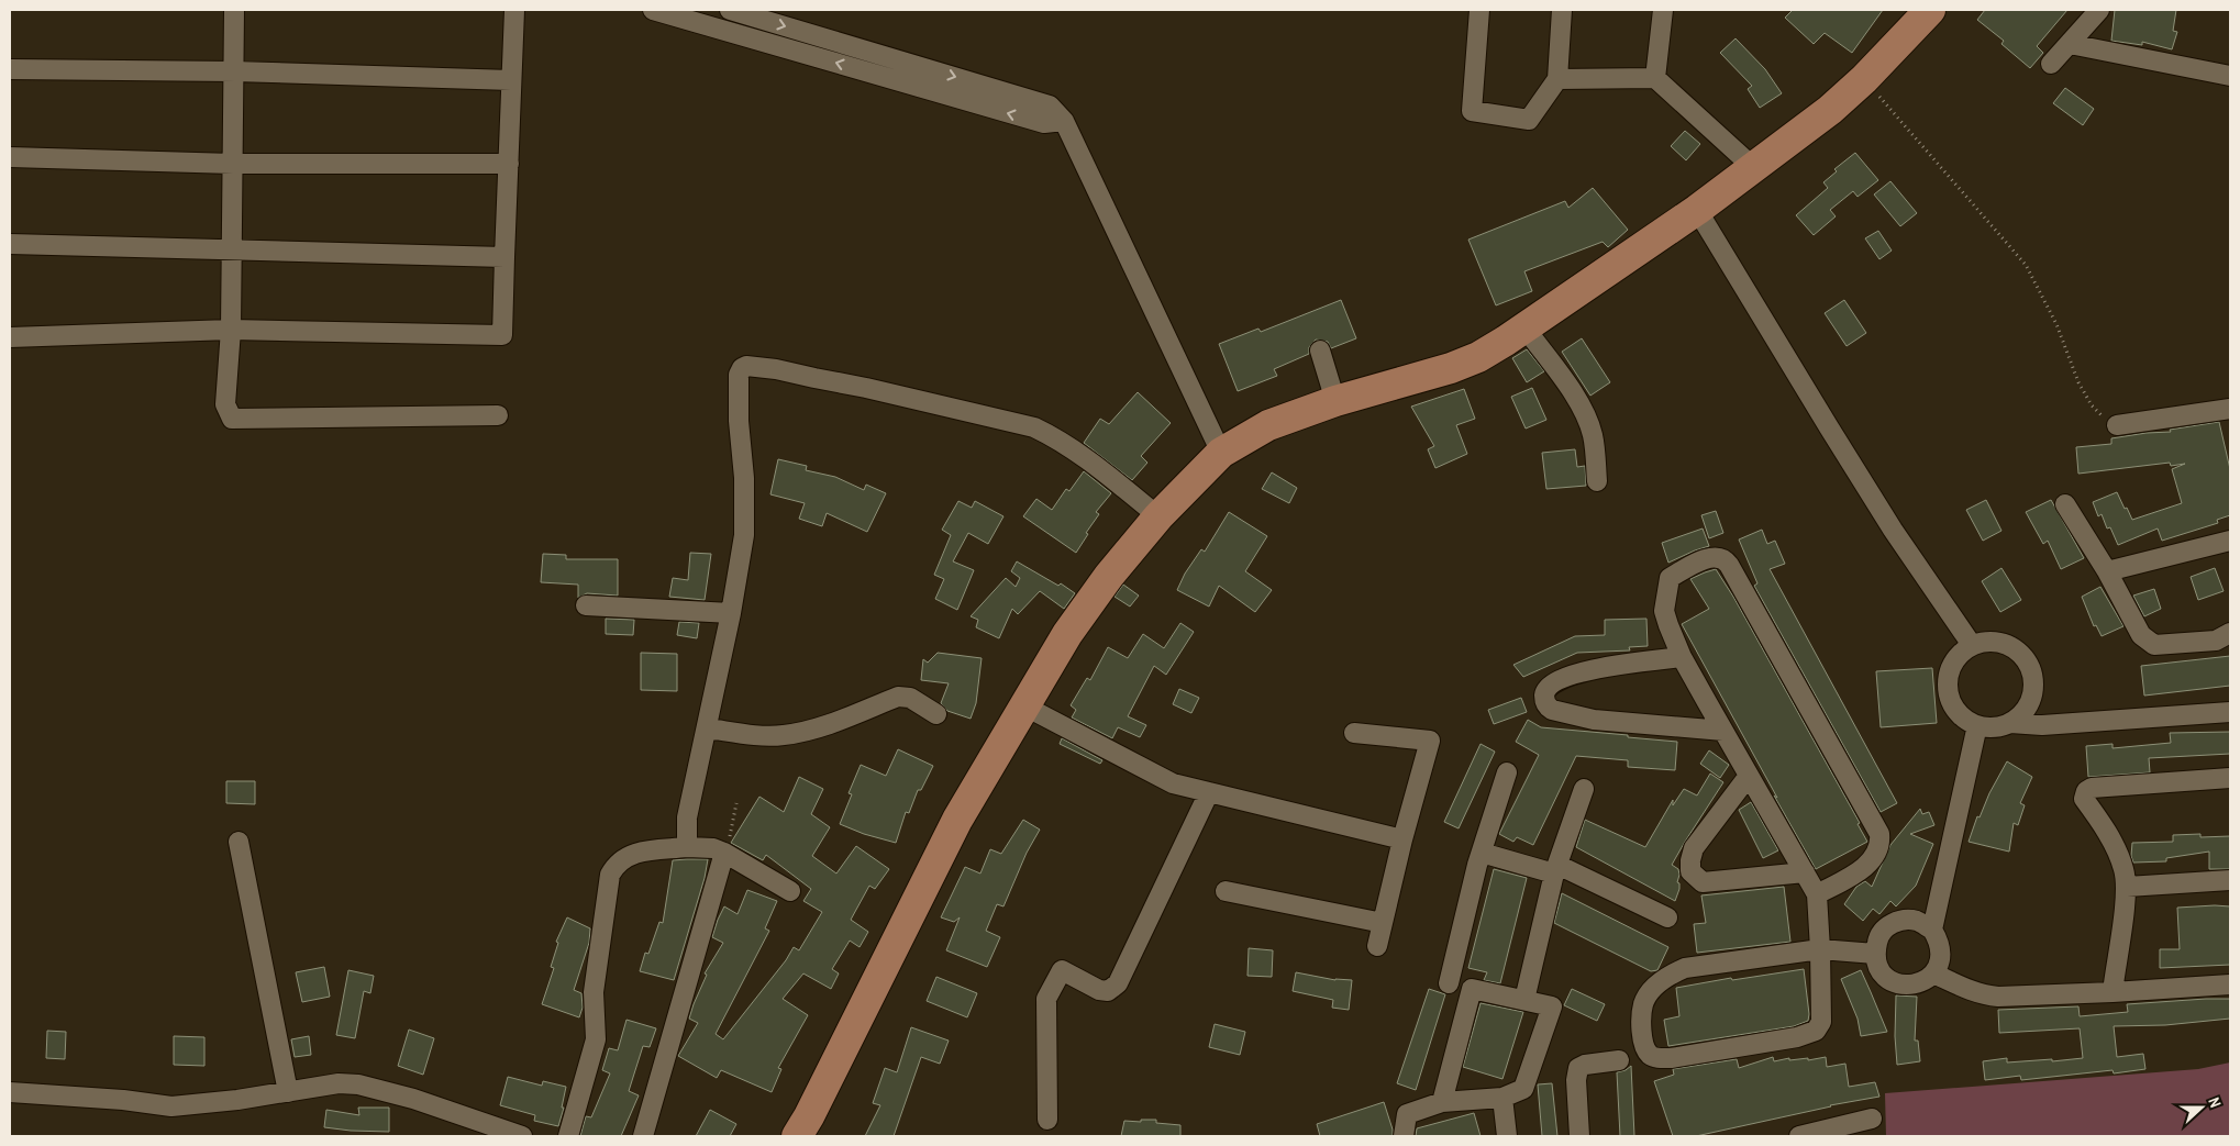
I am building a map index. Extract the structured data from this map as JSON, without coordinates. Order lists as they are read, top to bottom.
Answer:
{
  "north": "right"
}
